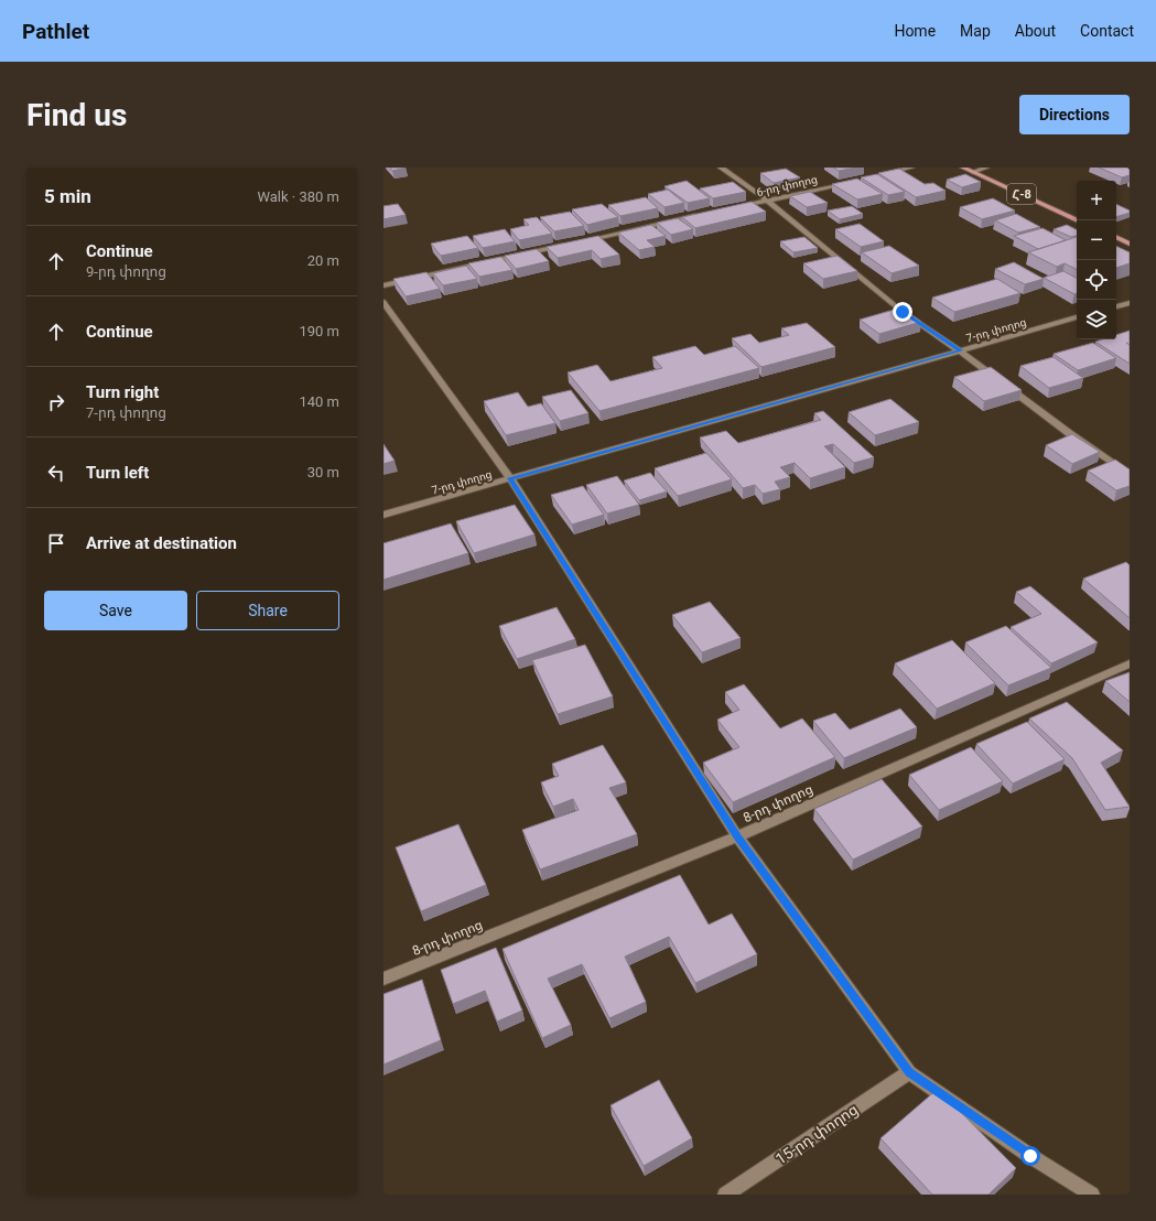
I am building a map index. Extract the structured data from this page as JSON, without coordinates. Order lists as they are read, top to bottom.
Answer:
{
  "streets": {
    "main road": ["Հ-8"],
    "street": [
      "6-րդ փողոց",
      "7-րդ փողոց",
      "8-րդ փողոց",
      "15-րդ փողոց"
    ]
  },
  "page": {
    "header": "Pathlet",
    "nav": [
      "Home",
      "Map",
      "About",
      "Contact"
    ],
    "buttons": [
      "Directions",
      ["Save", "Share"]
    ],
    "title": "Find us",
    "heading": ["5 min", "Walk · 380 m"],
    "map_buttons": ["+", "−"],
    "list": [
      ["Continue", "9-րդ փողոց", "20 m"],
      ["Continue", "190 m"],
      ["Turn right", "7-րդ փողոց", "140 m"],
      ["Turn left", "30 m"],
      "Arrive at destination"
    ]
  }
}
